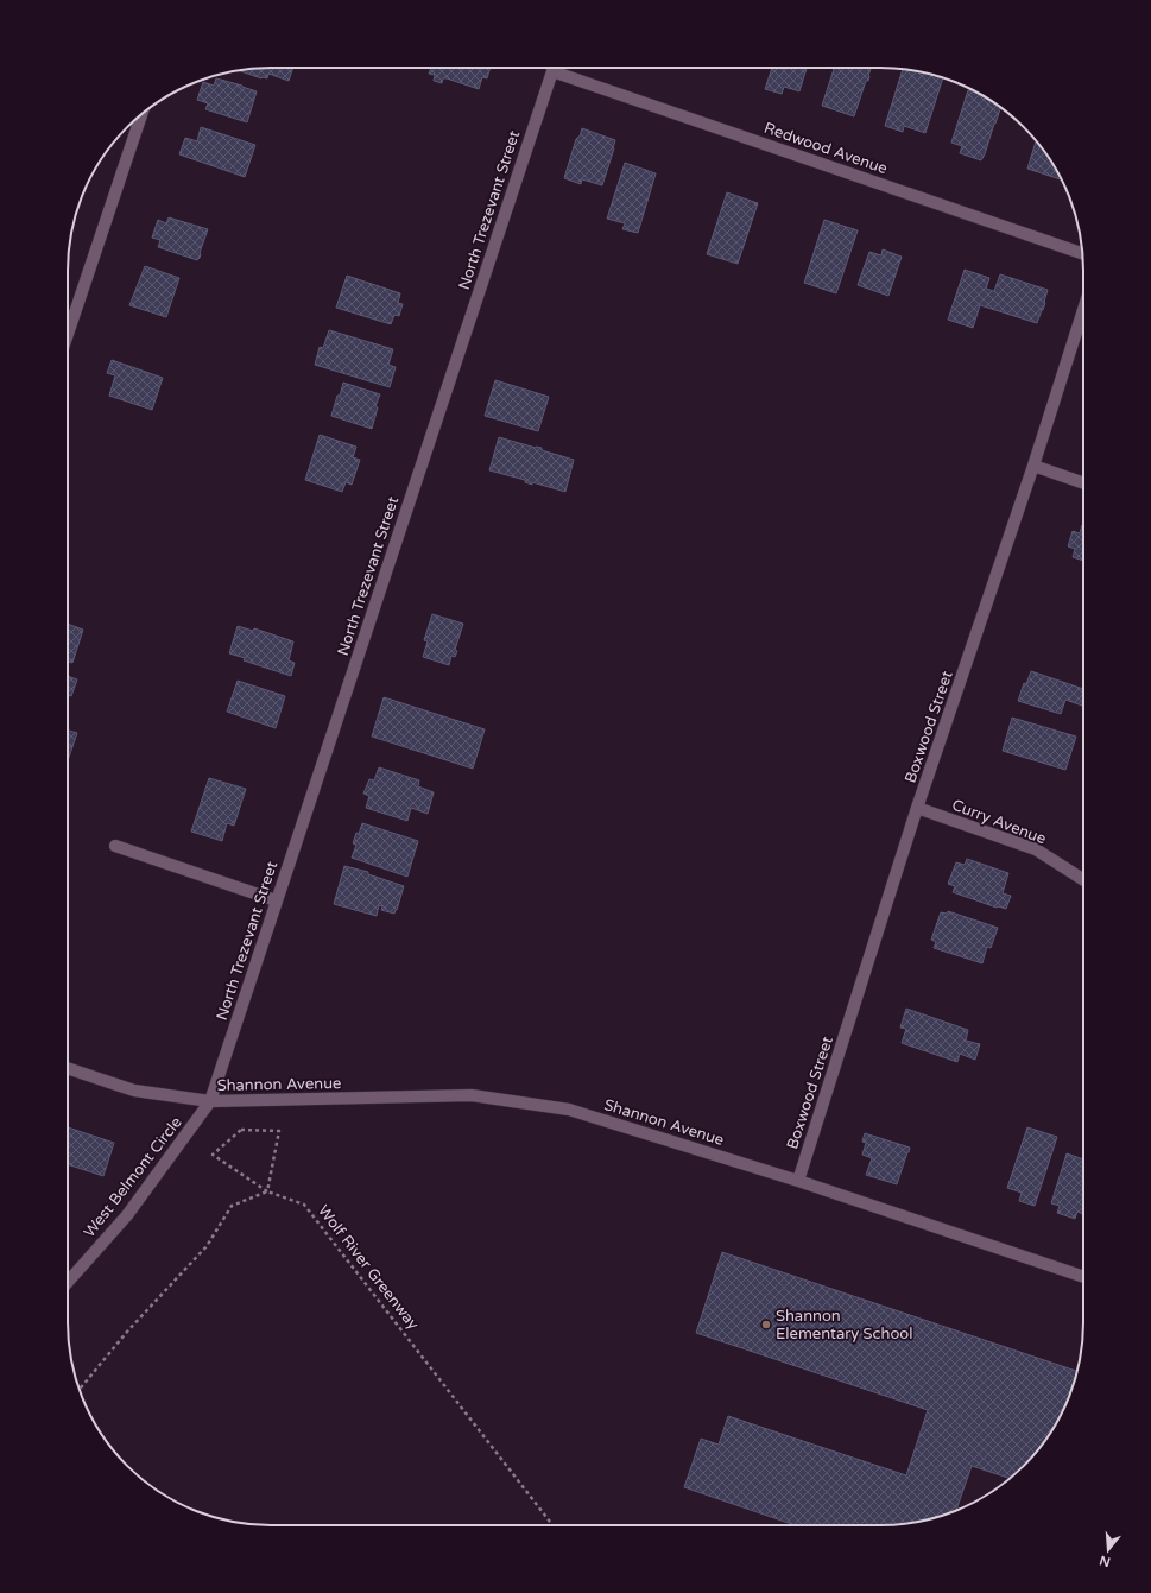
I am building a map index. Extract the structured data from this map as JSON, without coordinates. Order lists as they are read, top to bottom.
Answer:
{
  "streets": {
    "street": [
      "Redwood Avenue",
      "North Trezevant Street",
      "Boxwood Street",
      "Curry Avenue",
      "Shannon Avenue",
      "West Belmont Circle"
    ],
    "path": ["Wolf River Greenway"]
  },
  "crossings": [
    ["North Trezevant Street", "Shannon Avenue"],
    ["North Trezevant Street", "West Belmont Circle"],
    ["Boxwood Street", "Curry Avenue"],
    ["Boxwood Street", "Shannon Avenue"],
    ["Shannon Avenue", "West Belmont Circle"]
  ],
  "places": ["Shannon Elementary School"],
  "north": "bottom"
}
